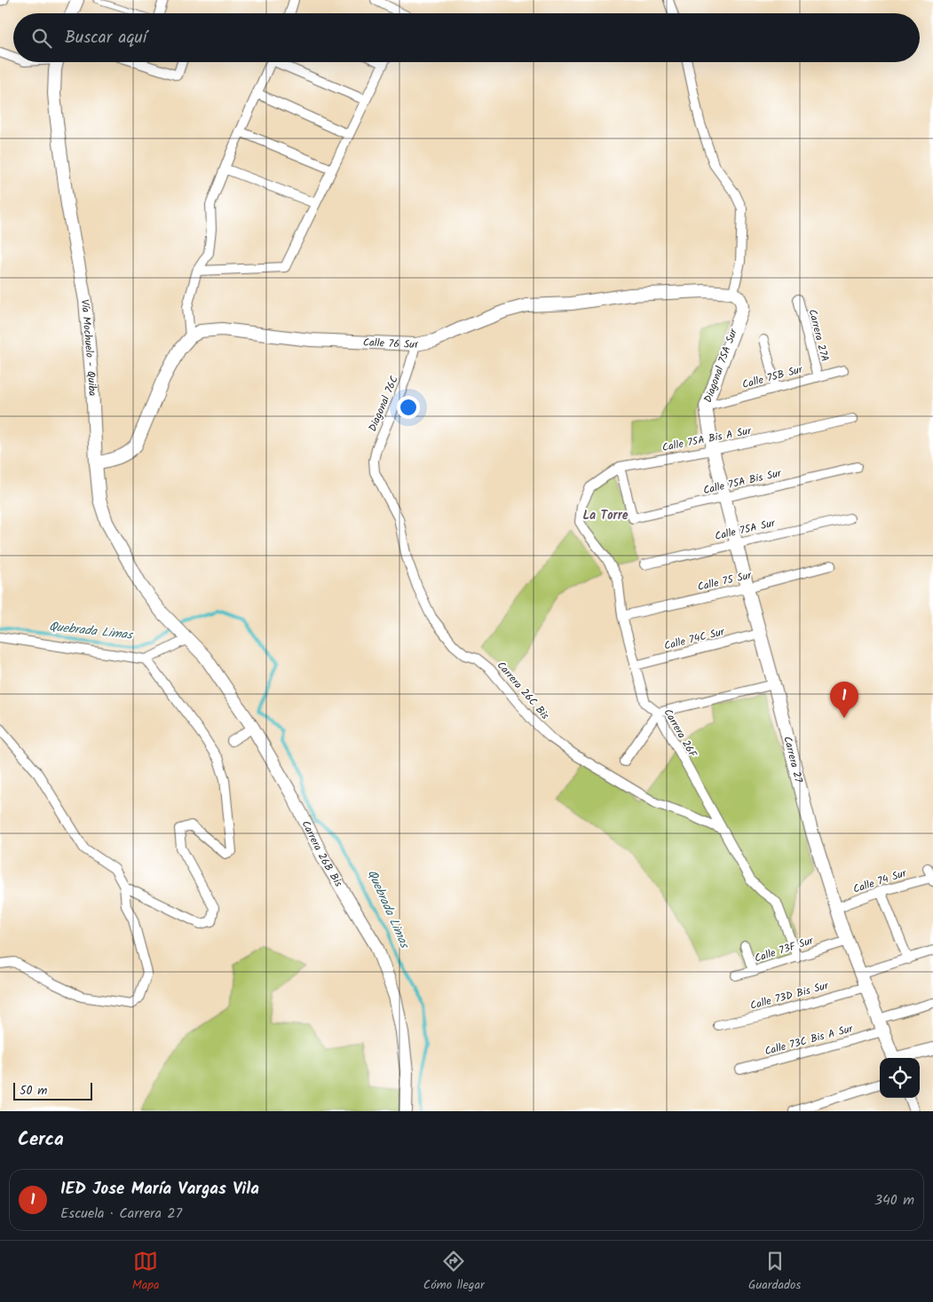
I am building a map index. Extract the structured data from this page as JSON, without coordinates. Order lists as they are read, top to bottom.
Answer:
{
  "streets": {
    "street": [
      "Carrera 27A",
      "Calle 76 Sur",
      "Vía Mochuelo - Quiba",
      "Diagonal 75A Sur",
      "Calle 75B Sur",
      "Diagonal 76C",
      "Calle 75A Bis A Sur",
      "Calle 75A Bis Sur",
      "Calle 75A Sur",
      "Calle 75 Sur",
      "Calle 74C Sur",
      "Carrera 26C Bis",
      "Carrera 26F",
      "Carrera 27",
      "Carrera 26B Bis",
      "Calle 74 Sur",
      "Calle 73F Sur",
      "Calle 73D Bis Sur",
      "Calle 73C Bis A Sur"
    ]
  },
  "crossings": [
    ["Carrera 27A", "Calle 75B Sur"],
    ["Calle 76 Sur", "Diagonal 75A Sur"],
    ["Calle 76 Sur", "Diagonal 76C"],
    ["Vía Mochuelo - Quiba", "Carrera 26B Bis"],
    ["Diagonal 75A Sur", "Calle 75B Sur"],
    ["Diagonal 75A Sur", "Calle 75A Bis A Sur"],
    ["Diagonal 75A Sur", "Carrera 27"],
    ["Diagonal 76C", "Carrera 26C Bis"],
    ["Calle 75A Bis A Sur", "Calle 75A Bis Sur"],
    ["Calle 75A Bis A Sur", "Carrera 26F"],
    ["Calle 75A Bis A Sur", "Carrera 27"],
    ["Calle 75A Bis Sur", "Carrera 27"],
    ["Calle 75A Sur", "Carrera 27"],
    ["Calle 75 Sur", "Carrera 26F"],
    ["Calle 75 Sur", "Carrera 27"],
    ["Calle 74C Sur", "Carrera 26F"],
    ["Calle 74C Sur", "Carrera 27"],
    ["Carrera 26C Bis", "Carrera 26F"],
    ["Carrera 26F", "Calle 73F Sur"],
    ["Carrera 27", "Calle 74 Sur"],
    ["Carrera 27", "Calle 73F Sur"],
    ["Carrera 27", "Calle 73D Bis Sur"],
    ["Carrera 27", "Calle 73C Bis A Sur"]
  ],
  "districts": ["La Torre"],
  "water": ["Quebrada Limas"],
  "scale_bar": "50 m",
  "page": {
    "search": "Buscar aquí",
    "pins": "1",
    "scale": "50 m",
    "heading": "Cerca",
    "list": [
      {
        "mark": "1",
        "name": "IED Jose María Vargas Vila",
        "note": "Escuela · Carrera 27",
        "value": "340 m"
      }
    ],
    "nav": ["Mapa", "Cómo llegar", "Guardados"]
  }
}
